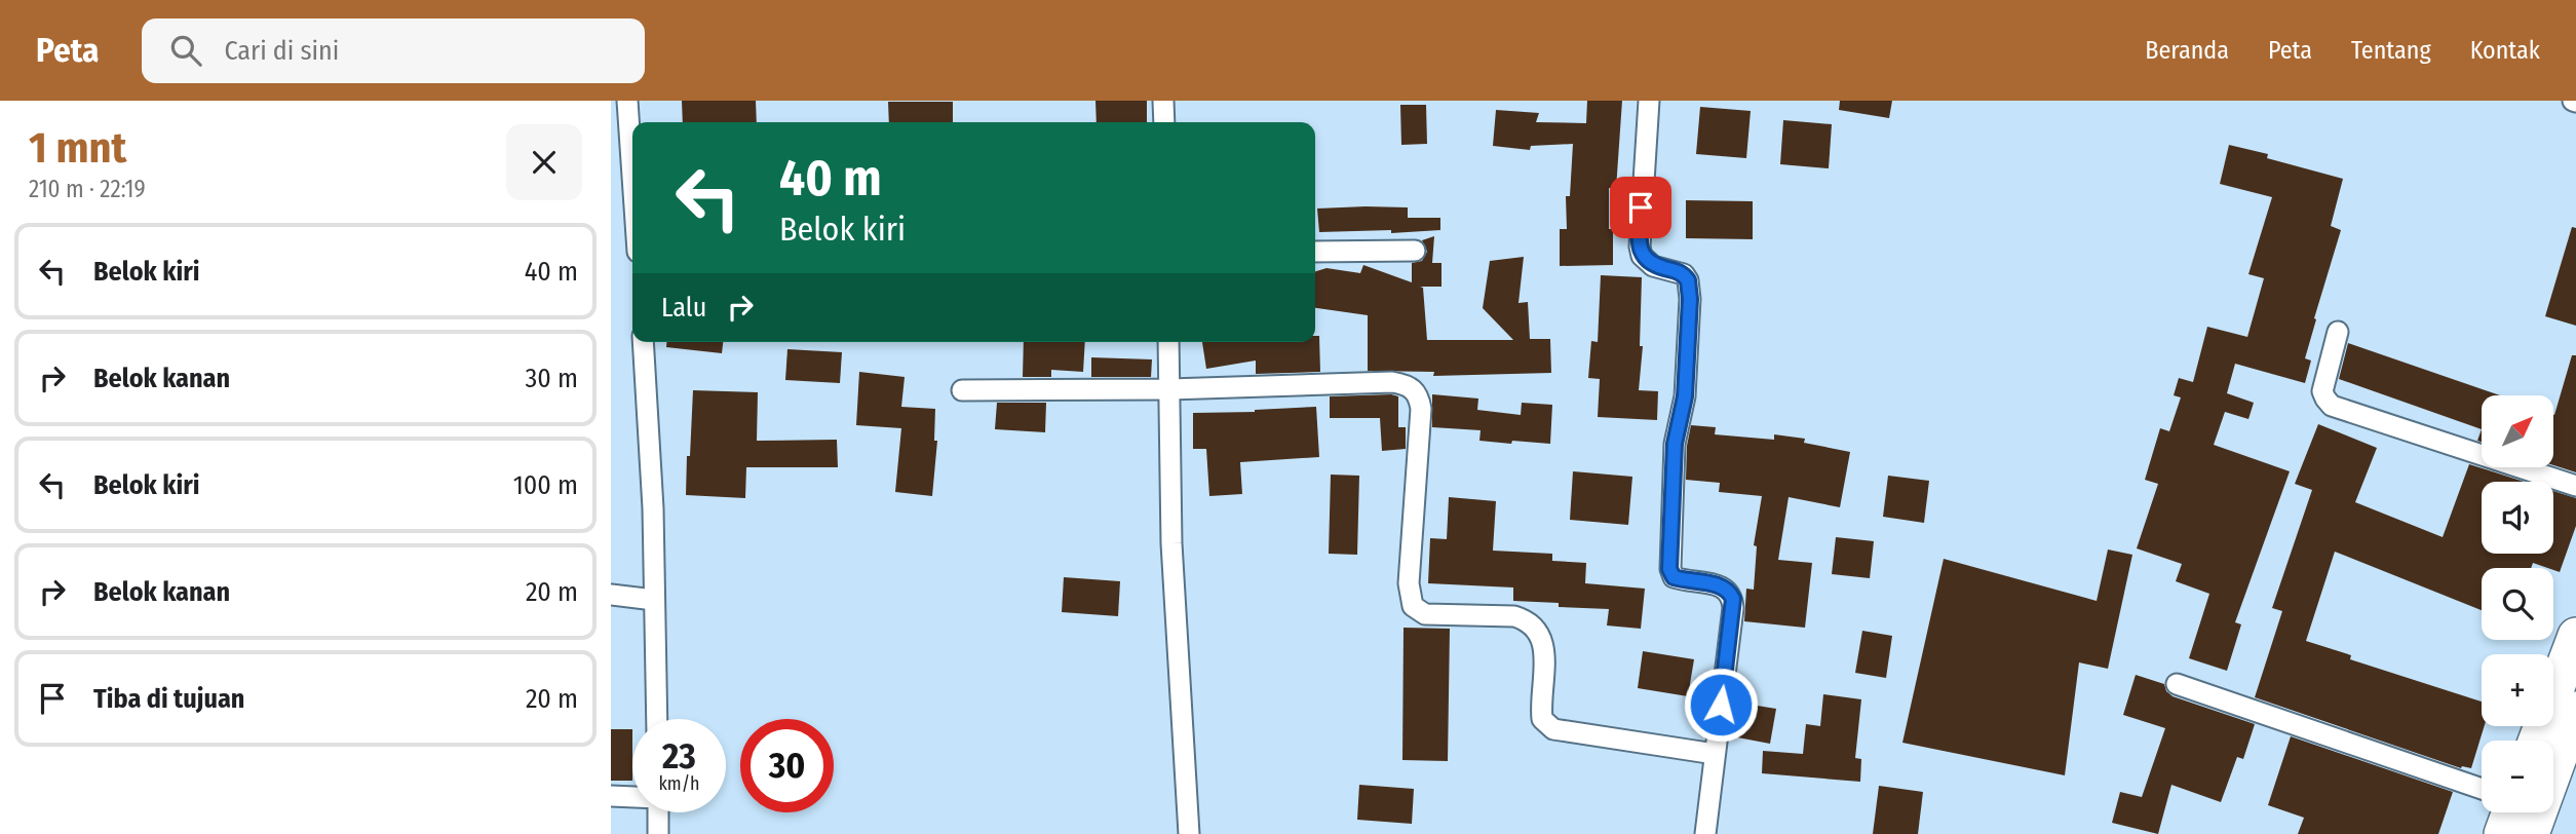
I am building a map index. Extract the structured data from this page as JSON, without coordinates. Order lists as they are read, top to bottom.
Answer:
{
  "north": "top right",
  "page": {
    "header": "Peta",
    "search": "Cari di sini",
    "nav": [
      "Beranda",
      "Peta",
      "Tentang",
      "Kontak"
    ],
    "heading": ["1 mnt", "210 m · 22:19"],
    "turn": ["40 m", "Belok kiri"],
    "list": [
      {
        "name": "Belok kiri",
        "value": "40 m"
      },
      {
        "name": "Belok kanan",
        "value": "30 m"
      },
      {
        "name": "Belok kiri",
        "value": "100 m"
      },
      {
        "name": "Belok kanan",
        "value": "20 m"
      },
      {
        "name": "Tiba di tujuan",
        "value": "20 m"
      }
    ],
    "then": "Lalu",
    "map_buttons": ["+", "−"],
    "speed": "23 km/h",
    "limit": "30"
  }
}
